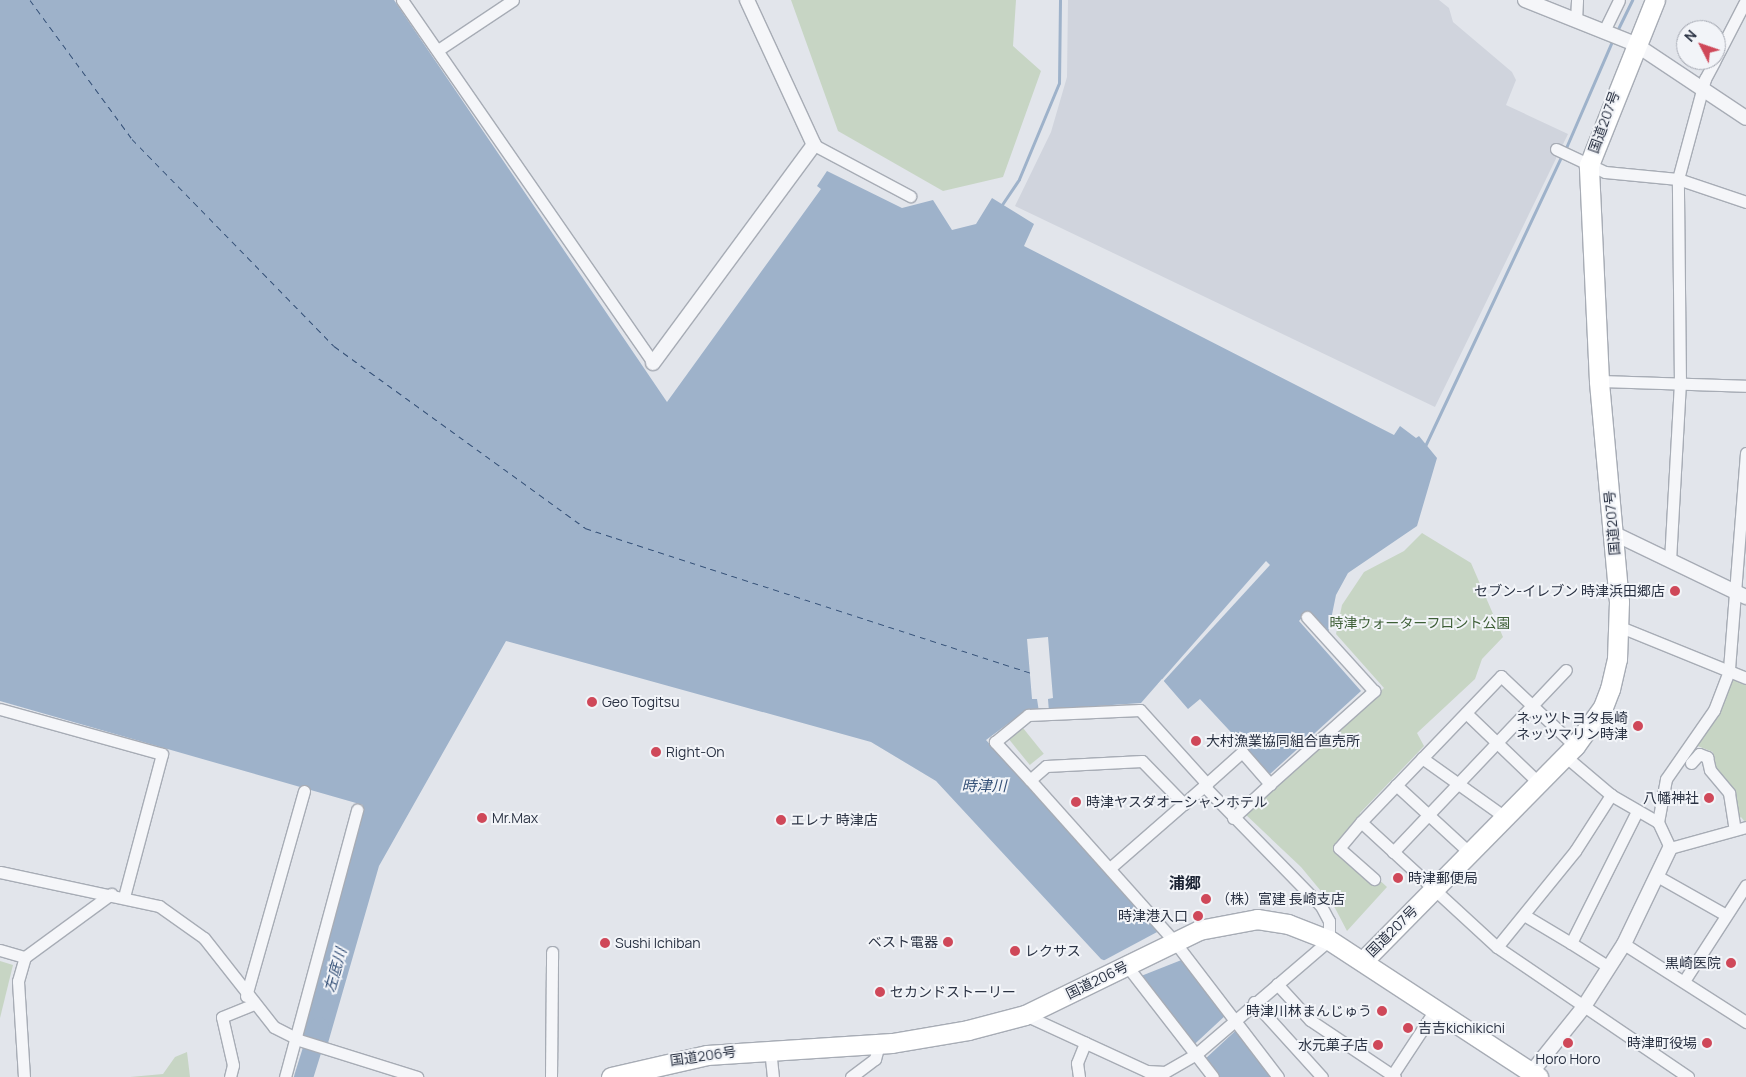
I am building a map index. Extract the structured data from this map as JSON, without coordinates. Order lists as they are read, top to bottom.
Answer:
{
  "streets": {
    "highway": ["国道207号", "国道206号"]
  },
  "crossings": [
    ["国道207号", "国道206号"]
  ],
  "districts": ["浦郷"],
  "water": ["時津川", "左底川"],
  "parks": ["時津ウォーターフロント公園"],
  "places": [
    "セブン-イレブン 時津浜田郷店",
    "Geo Togitsu",
    "ネッツトヨタ長崎 ネッツマリン時津",
    "大村漁業協同組合直売所",
    "Right-On",
    "八幡神社",
    "時津ヤスダオーシャンホテル",
    "Mr.Max",
    "エレナ 時津店",
    "時津郵便局",
    "（株）富建 長崎支店",
    "時津港入口",
    "ベスト電器",
    "Sushi Ichiban",
    "レクサス",
    "黒崎医院",
    "セカンドストーリー",
    "時津川林まんじゅう",
    "吉吉kichikichi",
    "Horo Horo",
    "時津町役場",
    "水元菓子店"
  ],
  "north": "top left"
}
